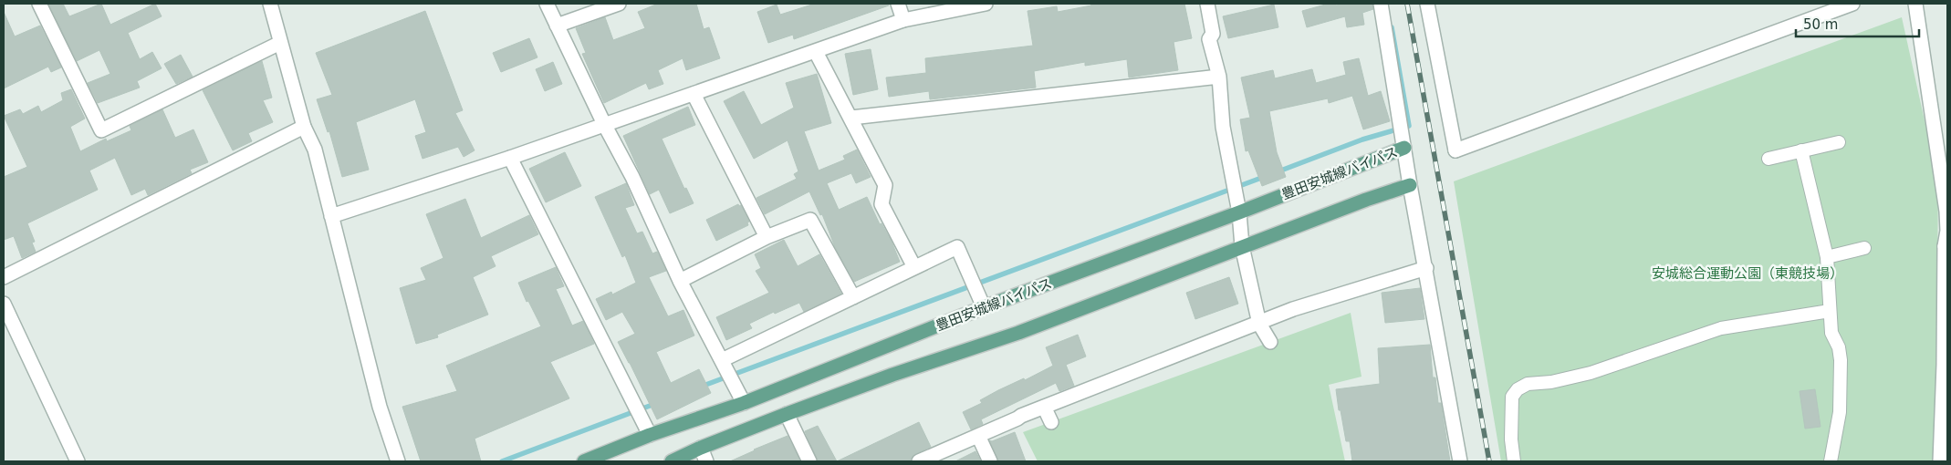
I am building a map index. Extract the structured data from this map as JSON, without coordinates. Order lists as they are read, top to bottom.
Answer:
{
  "streets": {
    "main road": ["豊田安城線バイパス"]
  },
  "parks": ["安城総合運動公園（東競技場）"],
  "scale_bar": "50 m"
}
